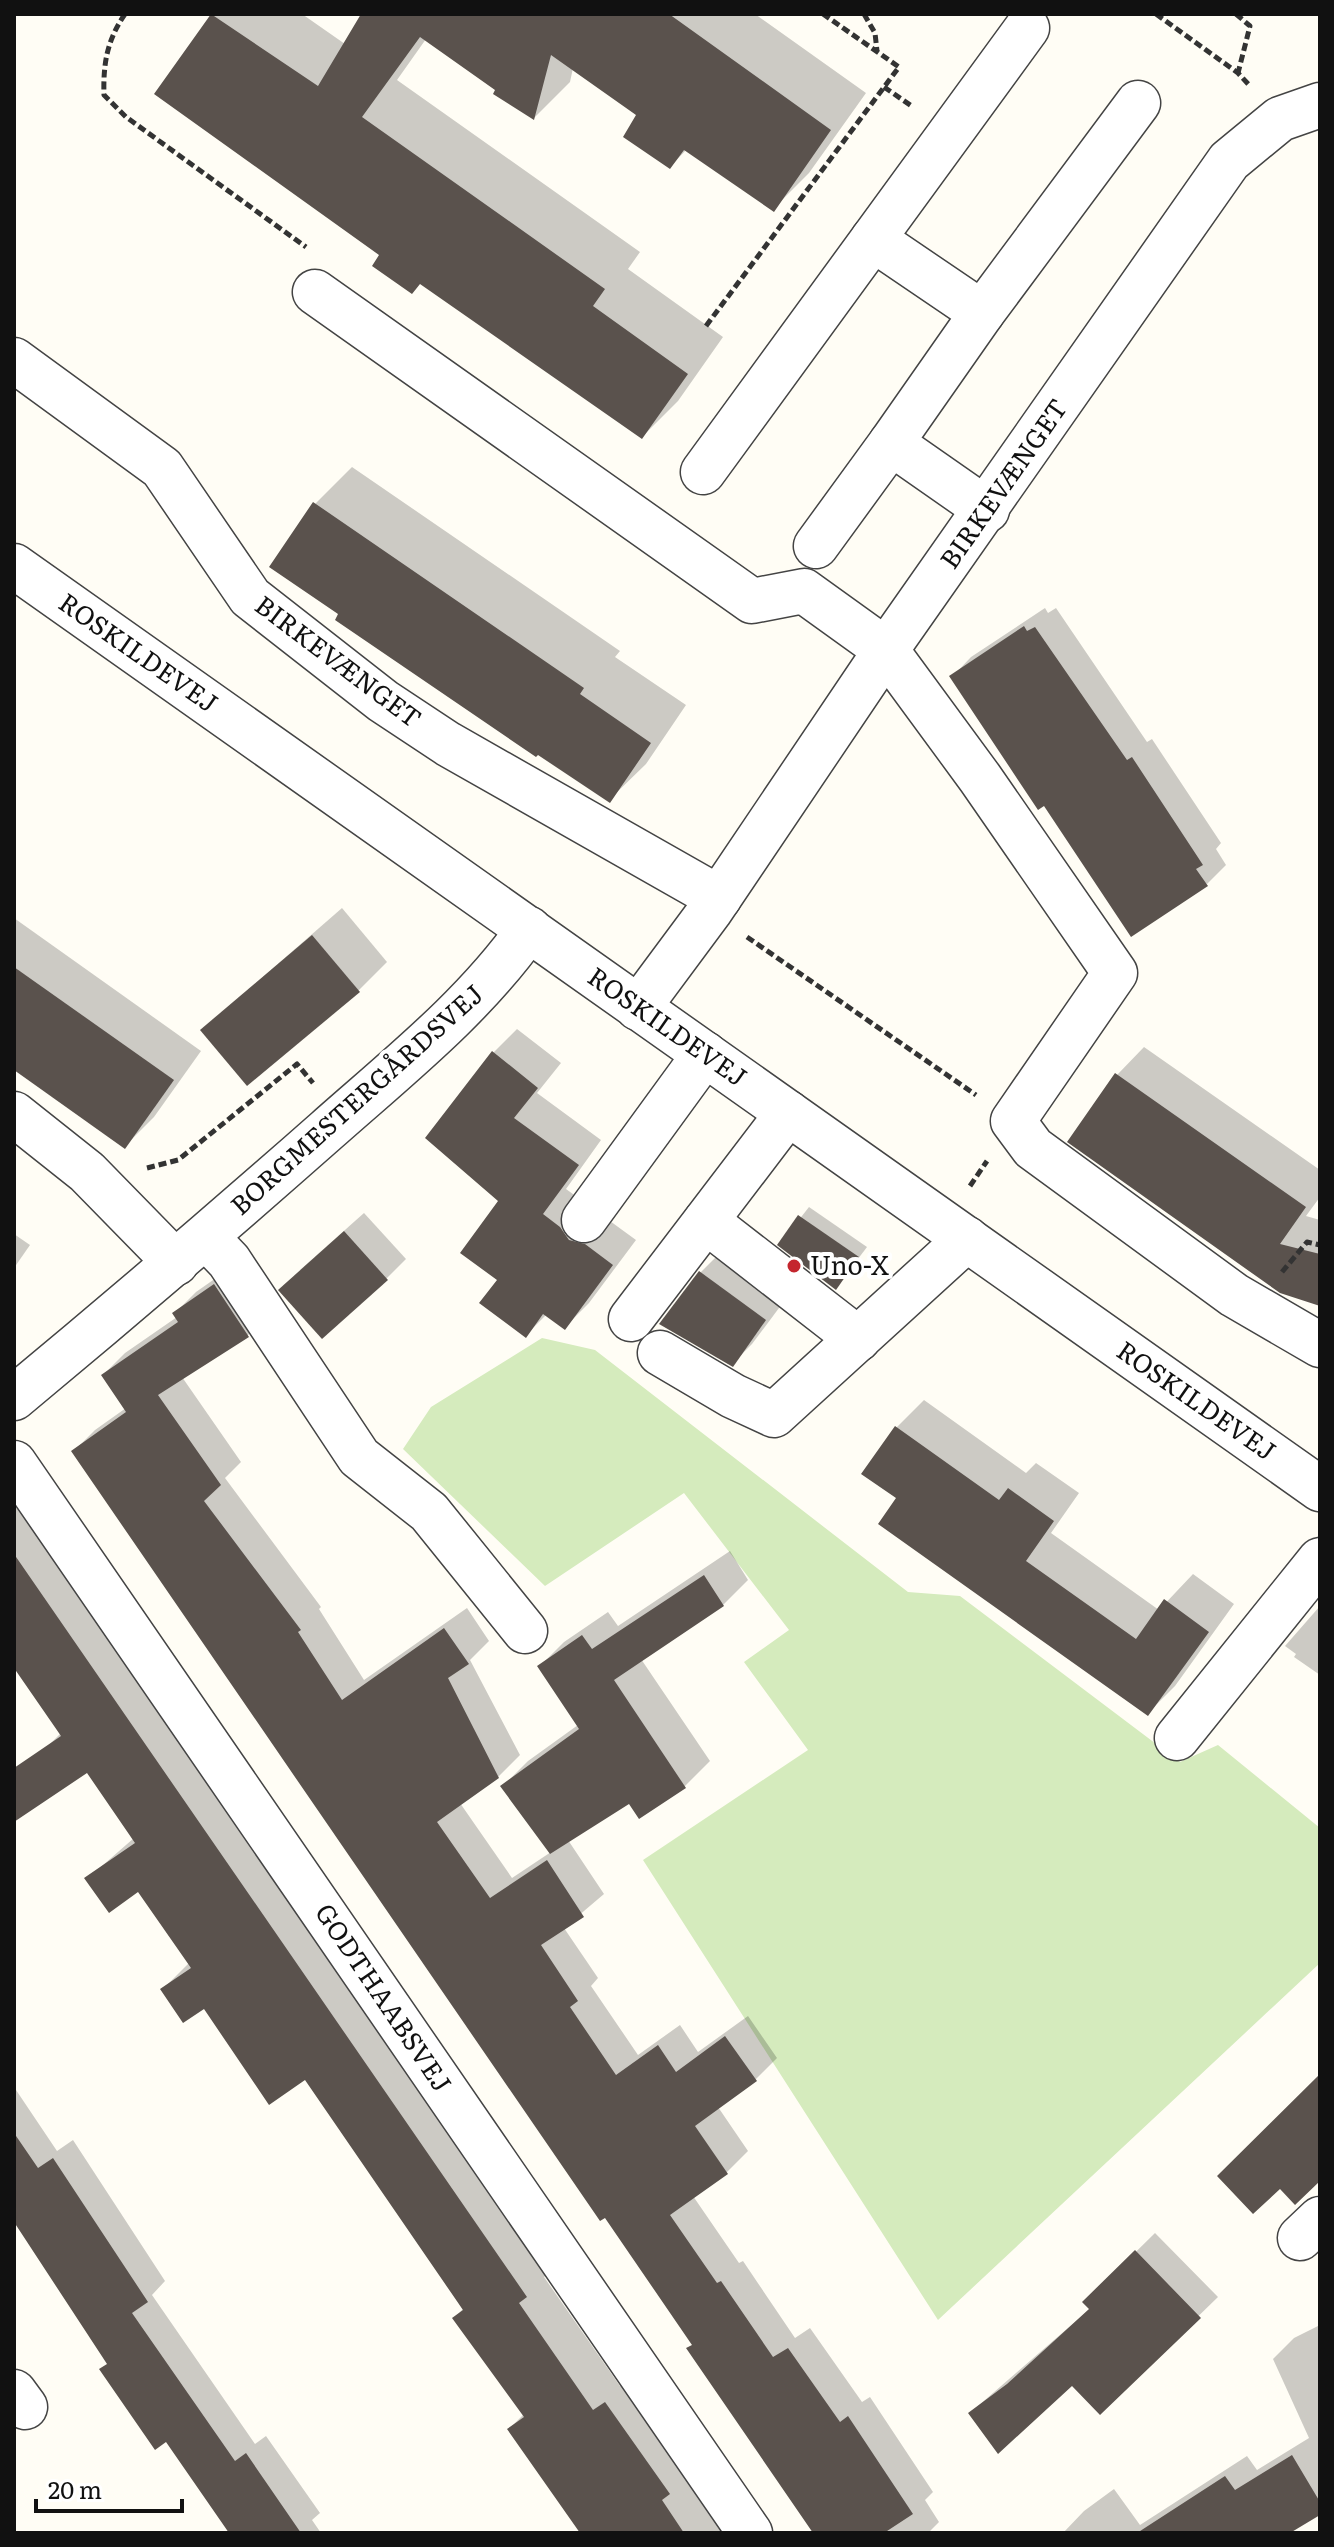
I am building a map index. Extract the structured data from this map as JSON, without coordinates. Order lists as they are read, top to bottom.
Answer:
{
  "streets": {
    "street": [
      "BIRKEVÆNGET",
      "ROSKILDEVEJ",
      "BORGMESTERGÅRDSVEJ",
      "GODTHAABSVEJ"
    ]
  },
  "crossings": [
    ["BIRKEVÆNGET", "ROSKILDEVEJ"],
    ["ROSKILDEVEJ", "BORGMESTERGÅRDSVEJ"]
  ],
  "places": ["Uno-X"],
  "scale_bar": "20 m"
}
